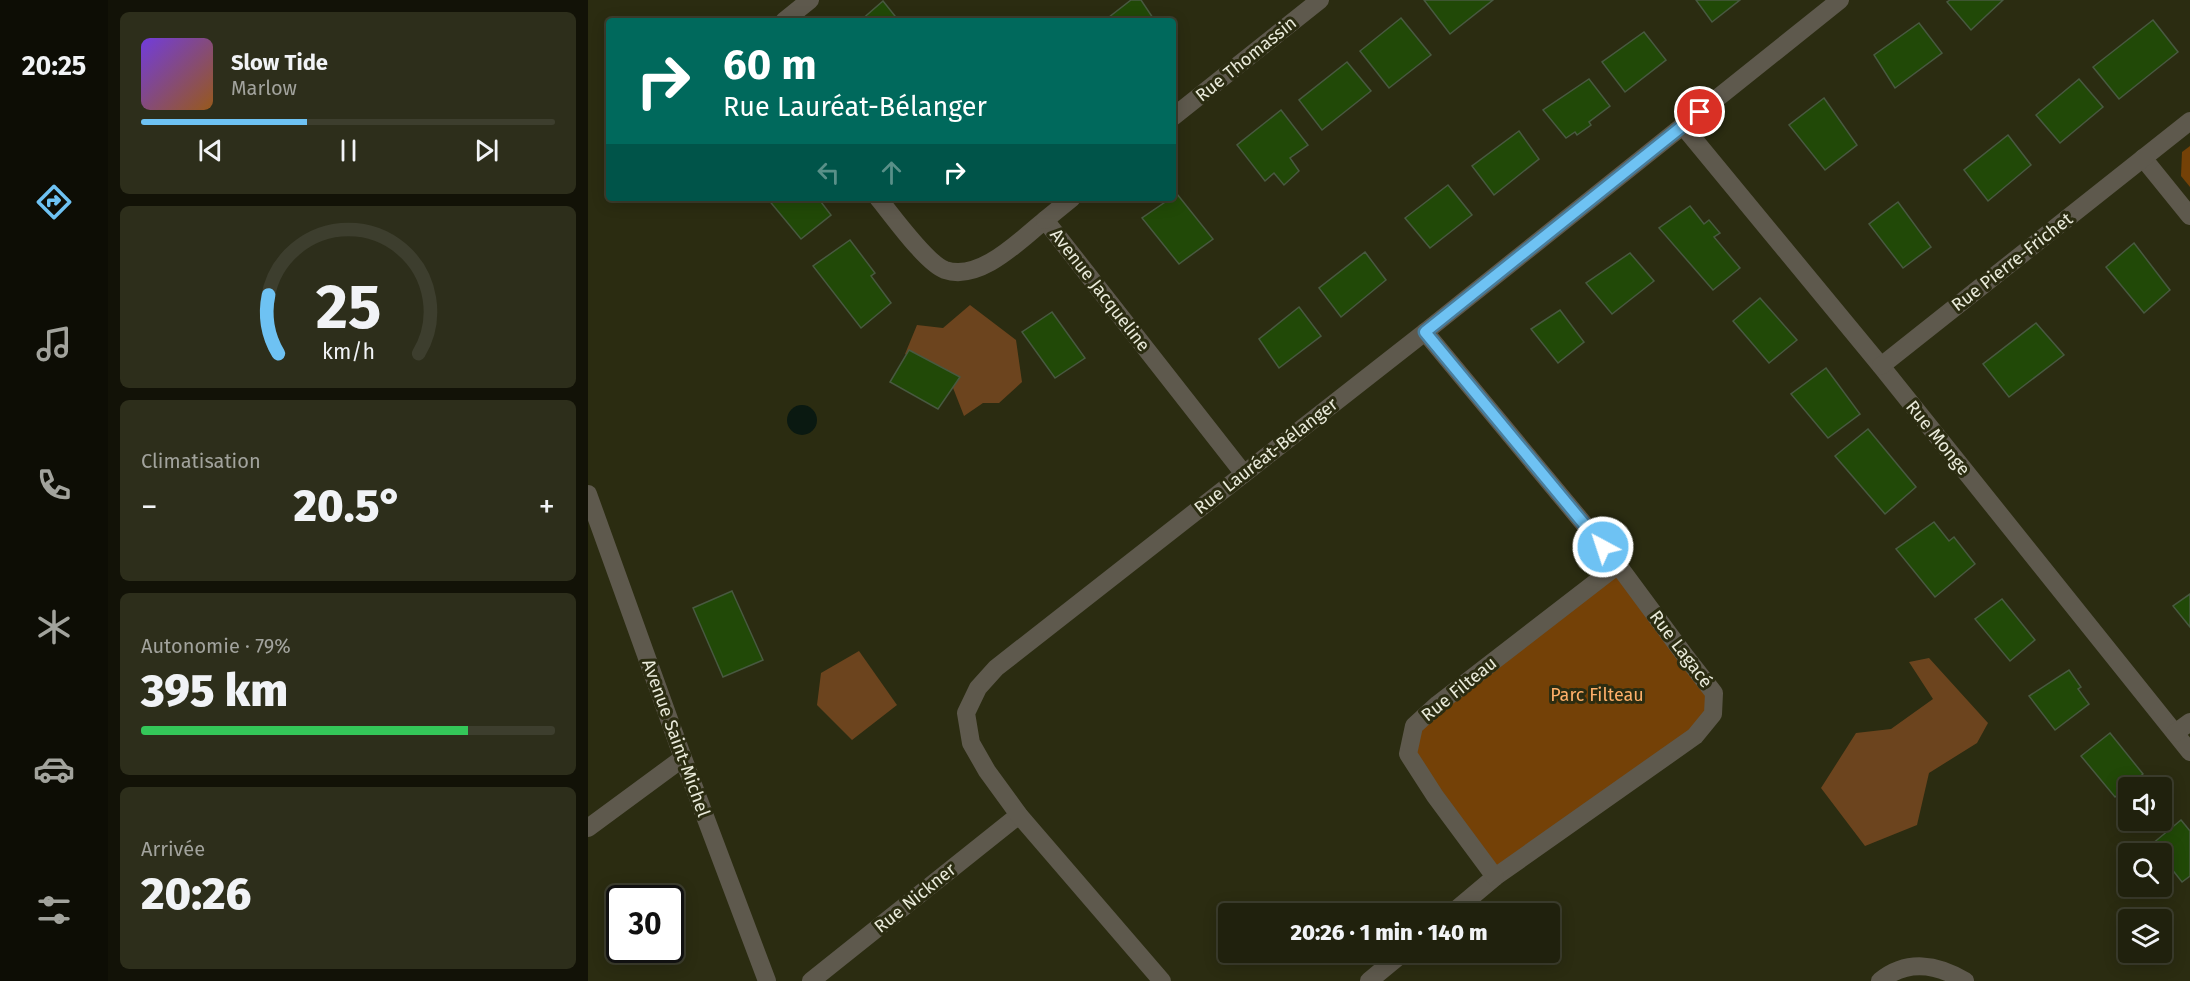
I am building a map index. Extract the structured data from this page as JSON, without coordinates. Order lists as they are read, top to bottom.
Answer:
{
  "streets": {
    "street": [
      "Rue Thomassin",
      "Rue Pierre-Frichet",
      "Avenue Jacqueline",
      "Rue Monge",
      "Rue Lauréat-Bélanger",
      "Rue Lagacé",
      "Rue Filteau",
      "Avenue Saint-Michel",
      "Rue Nickner"
    ]
  },
  "crossings": [
    ["Rue Pierre-Frichet", "Rue Monge"],
    ["Avenue Jacqueline", "Rue Lauréat-Bélanger"],
    ["Rue Monge", "Rue Lauréat-Bélanger"],
    ["Rue Lauréat-Bélanger", "Rue Lagacé"],
    ["Rue Lauréat-Bélanger", "Rue Nickner"],
    ["Rue Lagacé", "Rue Filteau"]
  ],
  "parks": ["Parc Filteau"],
  "page": {
    "tabs": "20:25",
    "turn": ["60 m", "Rue Lauréat-Bélanger"],
    "song": ["Slow Tide", "Marlow"],
    "tile": [
      "Climatisation",
      ["Autonomie · 79%", "395 km"],
      ["Arrivée", "20:26"]
    ],
    "heat": ["−", "20.5°", "+"],
    "limit": "30",
    "trip": "20:26 · 1 min · 140 m",
    "gauge": ["25", "km/h"]
  }
}
